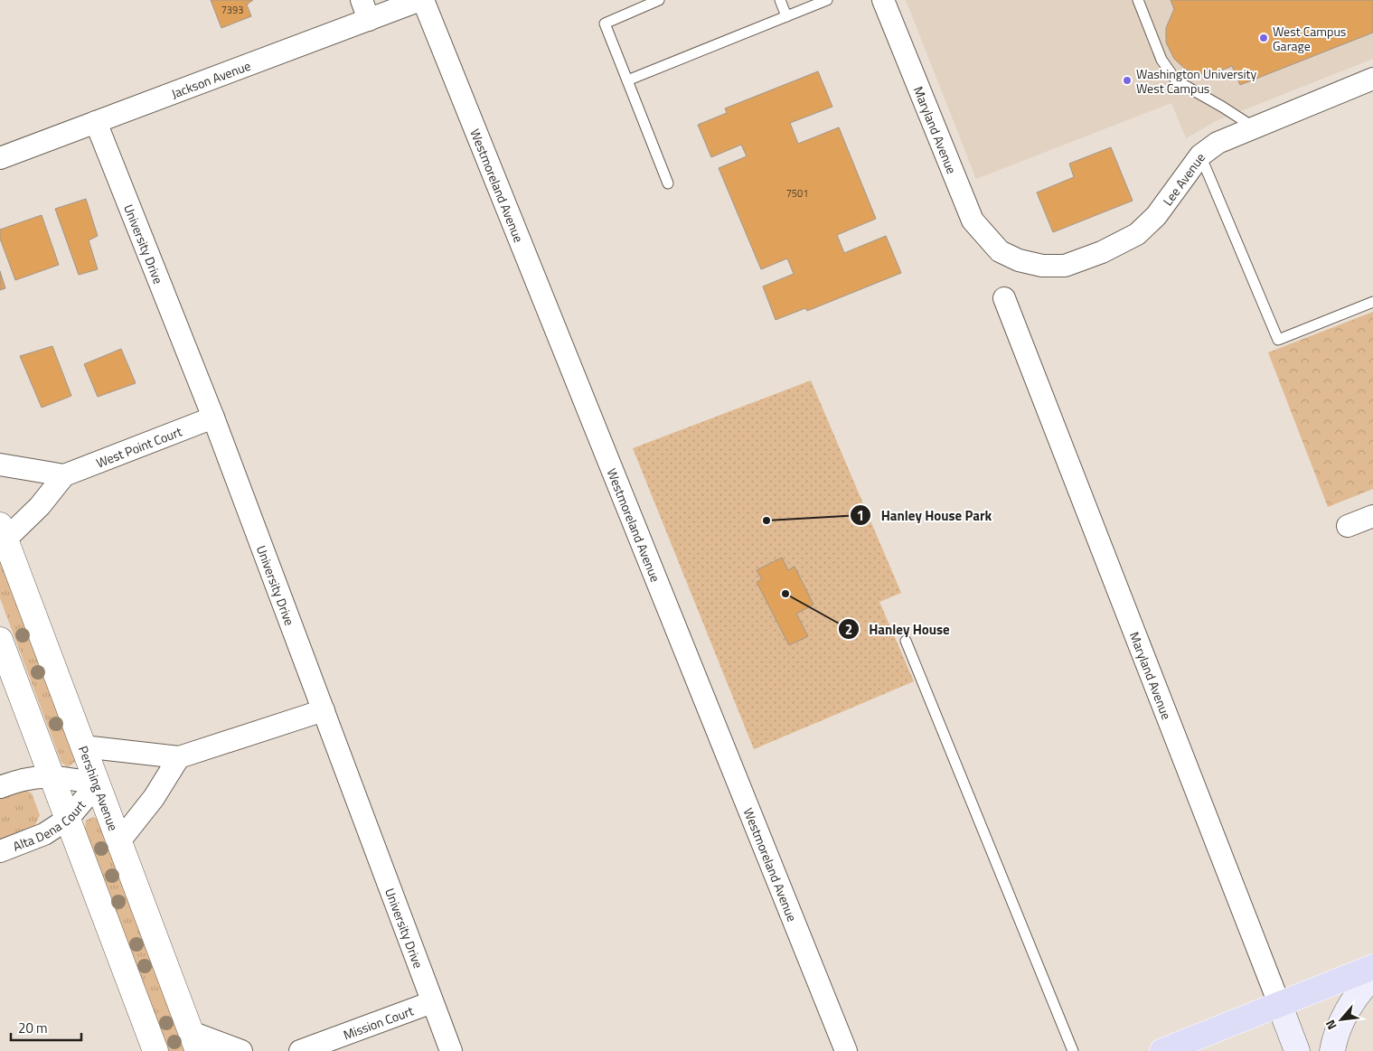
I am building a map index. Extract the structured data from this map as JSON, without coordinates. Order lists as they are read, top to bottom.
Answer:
{
  "streets": {
    "main road": ["Maryland Avenue"],
    "street": [
      "Jackson Avenue",
      "Lee Avenue",
      "Westmoreland Avenue",
      "University Drive",
      "West Point Court",
      "Pershing Avenue",
      "Alta Dena Court",
      "Mission Court"
    ]
  },
  "crossings": [
    ["Jackson Avenue", "Westmoreland Avenue"],
    ["Jackson Avenue", "University Drive"],
    ["Maryland Avenue", "Lee Avenue"],
    ["University Drive", "West Point Court"],
    ["University Drive", "Mission Court"],
    ["West Point Court", "Pershing Avenue"],
    ["Pershing Avenue", "Alta Dena Court"]
  ],
  "places": [
    "West Campus Garage",
    "Washington University West Campus",
    "Hanley House Park",
    "Hanley House"
  ],
  "house_numbers": ["7393", "7501"],
  "scale_bar": "20 m",
  "north": "bottom left"
}
